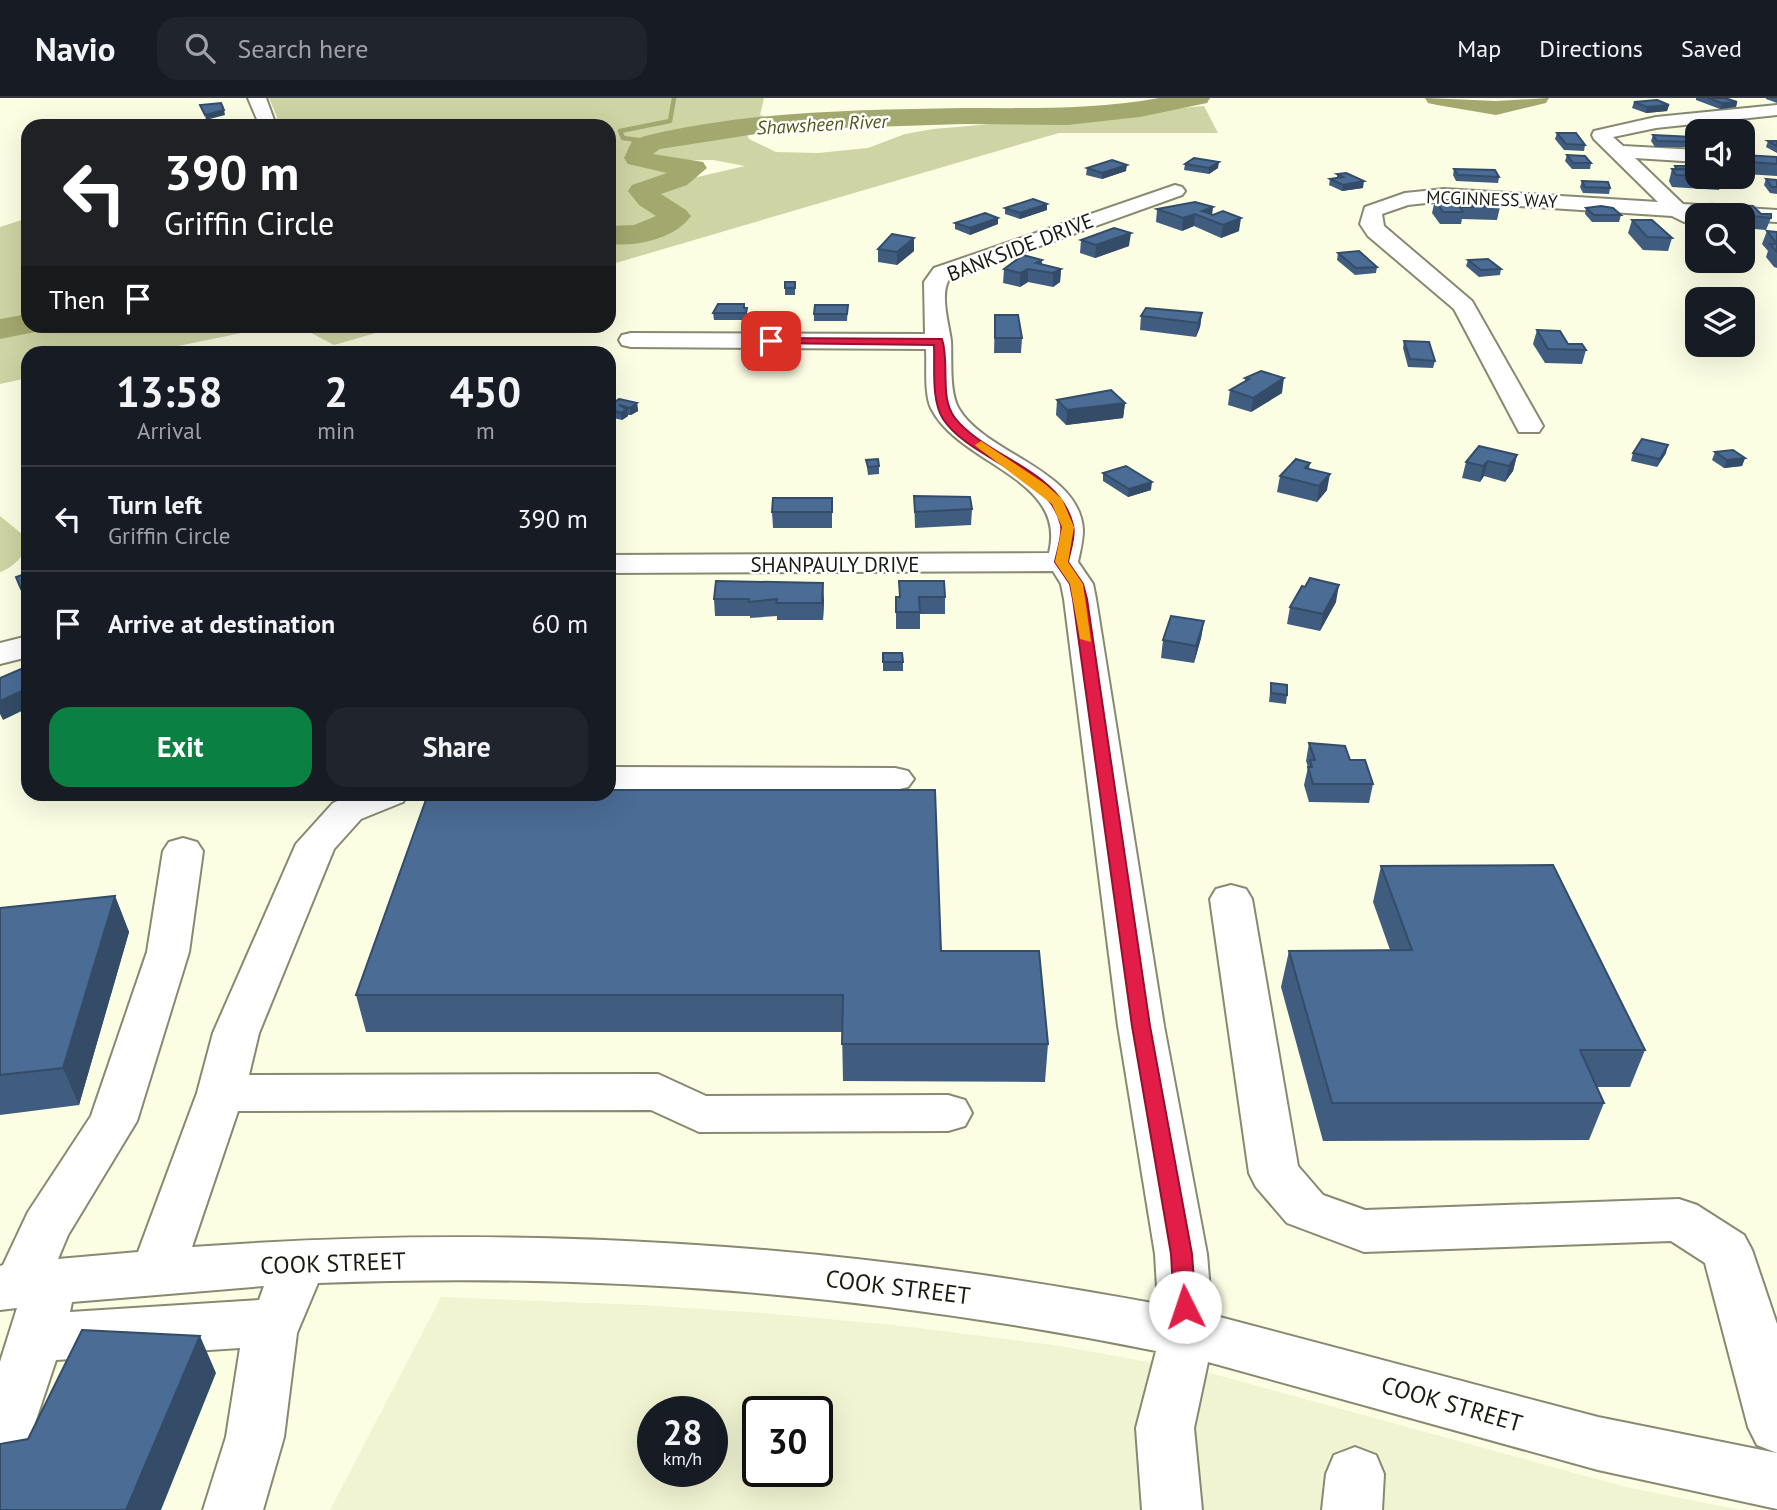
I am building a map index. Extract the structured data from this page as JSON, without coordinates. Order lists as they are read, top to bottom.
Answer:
{
  "streets": {
    "street": [
      "MCGINNESS WAY",
      "BANKSIDE DRIVE",
      "SHANPAULY DRIVE",
      "COOK STREET"
    ]
  },
  "crossings": [
    ["BANKSIDE DRIVE", "SHANPAULY DRIVE"]
  ],
  "water": ["Shawsheen River"],
  "page": {
    "header": "Navio",
    "search": "Search here",
    "nav": ["Map", "Directions", "Saved"],
    "turn": ["390 m", "Griffin Circle"],
    "then": "Then",
    "eta": [
      "13:58",
      "Arrival",
      "2",
      "min",
      "450",
      "m"
    ],
    "list": [
      {
        "name": "Turn left",
        "note": "Griffin Circle",
        "value": "390 m"
      },
      {
        "name": "Arrive at destination",
        "value": "60 m"
      }
    ],
    "buttons": ["Exit", "Share"],
    "speed": "28 km/h",
    "limit": "30"
  }
}
